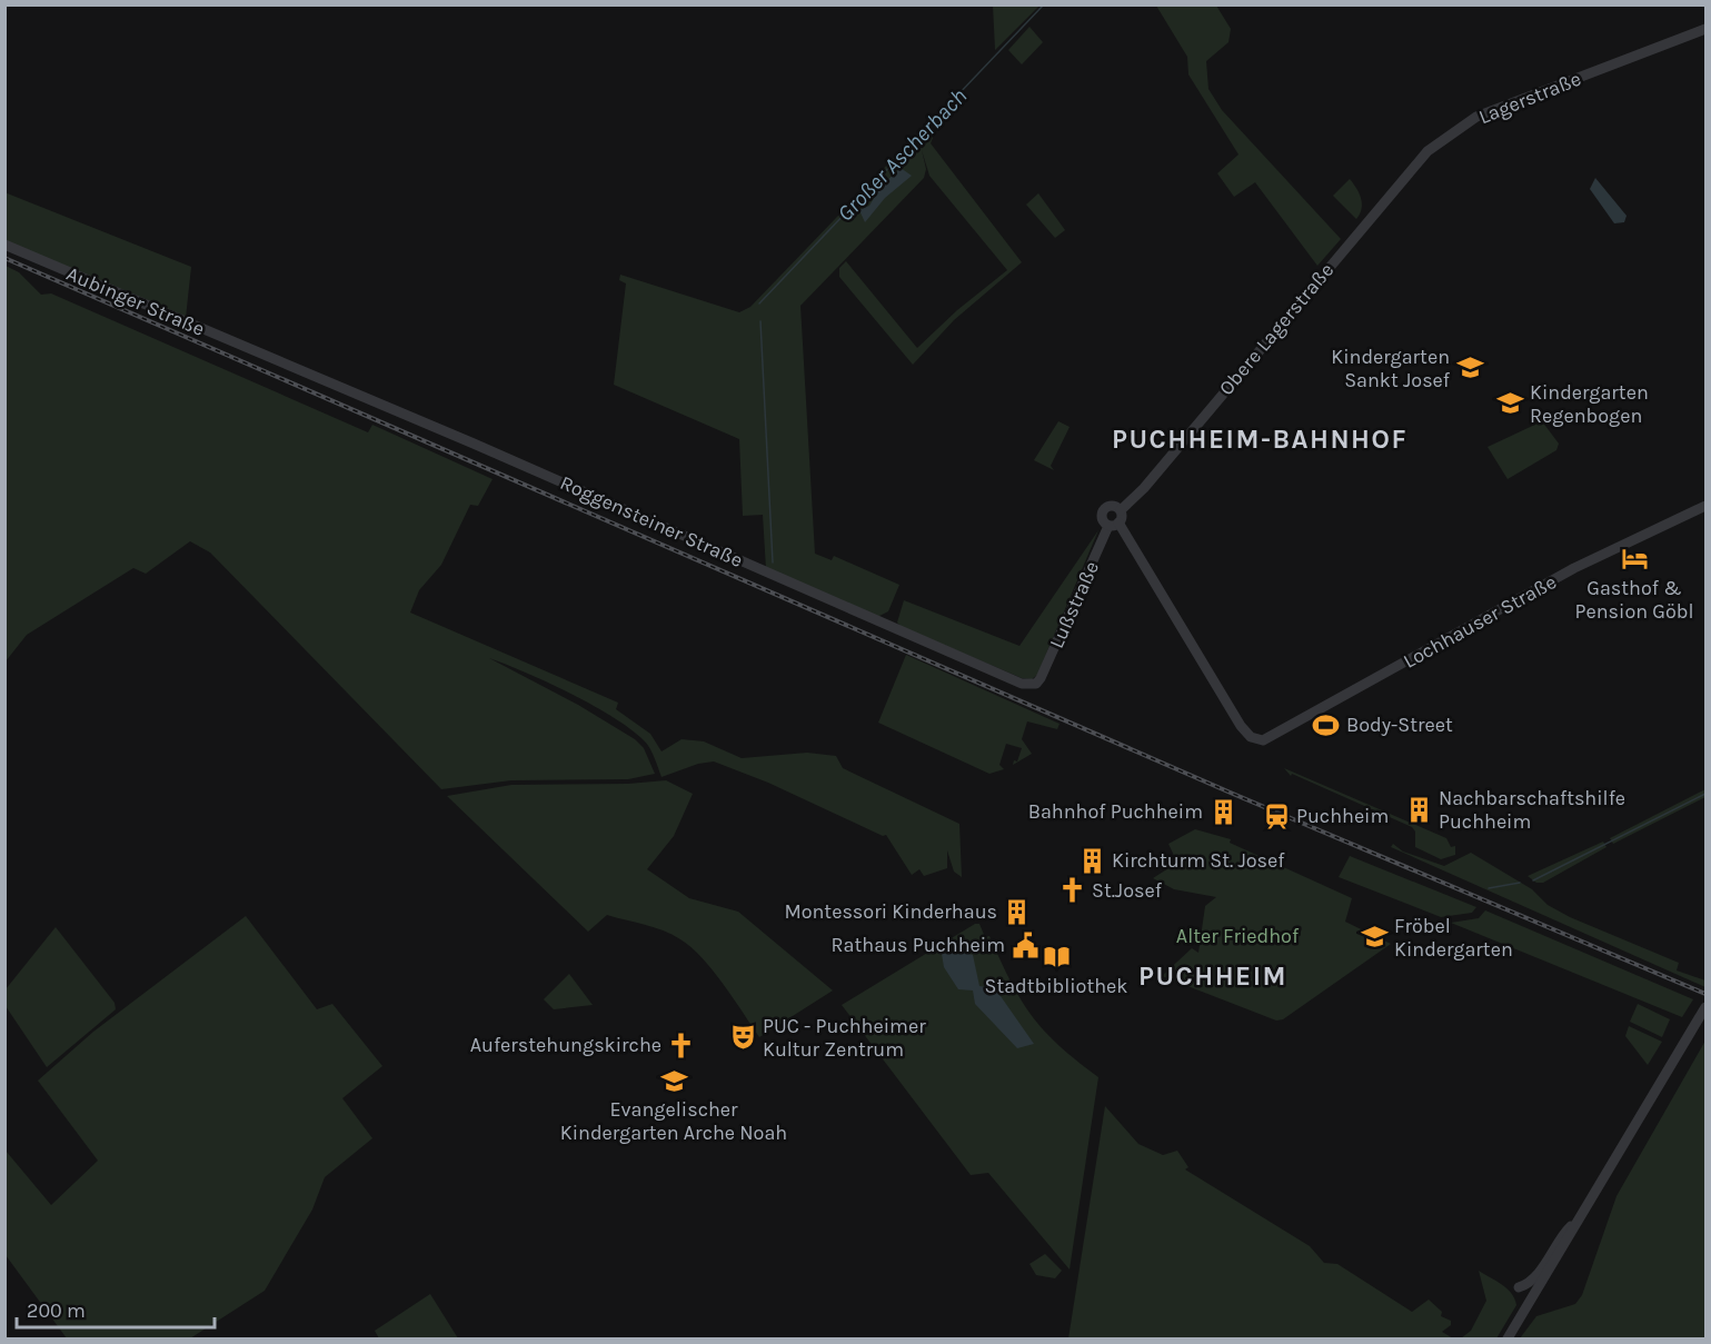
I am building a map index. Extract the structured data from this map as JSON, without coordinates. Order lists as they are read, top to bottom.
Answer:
{
  "streets": {
    "street": [
      "Lagerstraße",
      "Aubinger Straße",
      "Obere Lagerstraße",
      "Roggensteiner Straße",
      "Lußstraße",
      "Lochhauser Straße"
    ]
  },
  "crossings": [
    ["Lagerstraße", "Obere Lagerstraße"],
    ["Aubinger Straße", "Roggensteiner Straße"],
    ["Obere Lagerstraße", "Lußstraße"],
    ["Obere Lagerstraße", "Lochhauser Straße"],
    ["Roggensteiner Straße", "Lußstraße"],
    ["Lußstraße", "Lochhauser Straße"]
  ],
  "districts": ["PUCHHEIM-BAHNHOF", "PUCHHEIM"],
  "water": ["Großer Ascherbach"],
  "parks": ["Alter Friedhof"],
  "places": {
    "school or university": [
      "Kindergarten Sankt Josef",
      "Kindergarten Regenbogen",
      "Fröbel Kindergarten",
      "Evangelischer Kindergarten Arche Noah"
    ],
    "hotel": ["Gasthof & Pension Göbl"],
    "sports": ["Body-Street"],
    "building": [
      "Nachbarschaftshilfe Puchheim",
      "Bahnhof Puchheim",
      "Kirchturm St. Josef",
      "Montessori Kinderhaus"
    ],
    "station": ["Puchheim"],
    "church": ["St.Josef", "Auferstehungskirche"],
    "public building": ["Rathaus Puchheim"],
    "library": ["Stadtbibliothek"],
    "theatre": ["PUC - Puchheimer Kultur Zentrum"]
  },
  "scale_bar": "200 m"
}
